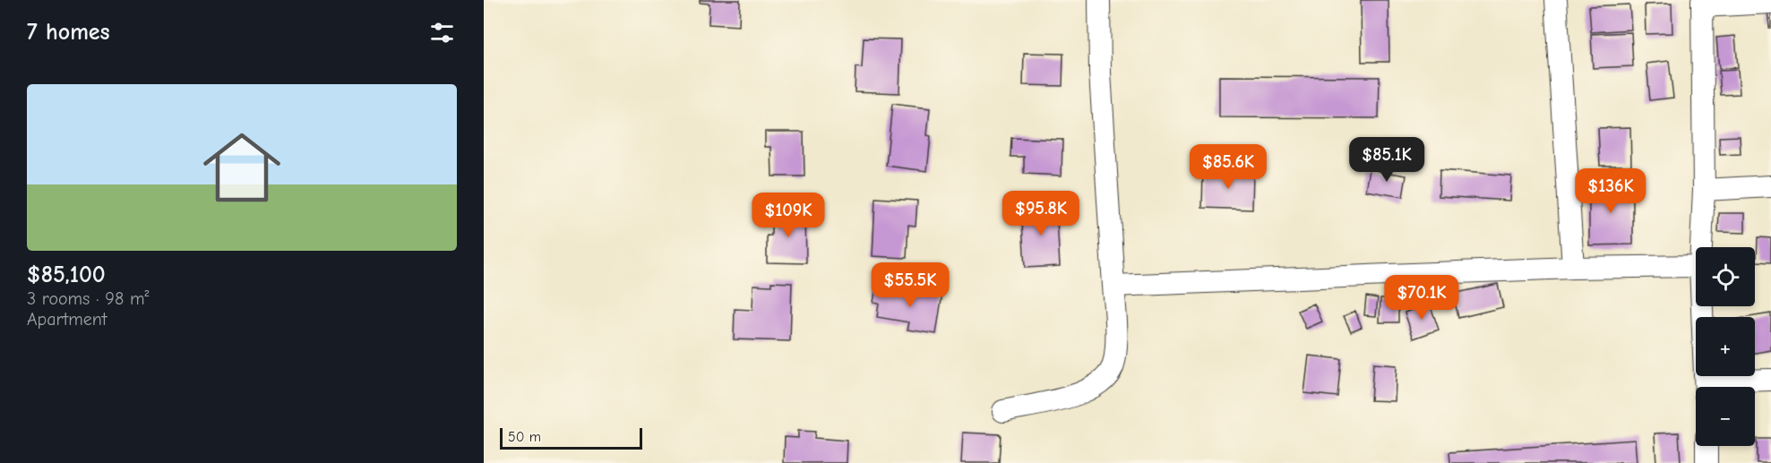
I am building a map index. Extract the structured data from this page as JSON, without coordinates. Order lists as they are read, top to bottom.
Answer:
{
  "scale_bar": "50 m",
  "page": {
    "heading": "7 homes",
    "list": [
      {
        "name": "$85,100",
        "note": "3 rooms · 98 m² · Apartment"
      }
    ],
    "price": [
      "$85.1K",
      "$85.6K",
      "$136K",
      "$95.8K",
      "$109K",
      "$55.5K",
      "$70.1K"
    ],
    "map_buttons": ["+", "−"],
    "scale": "50 m"
  }
}
